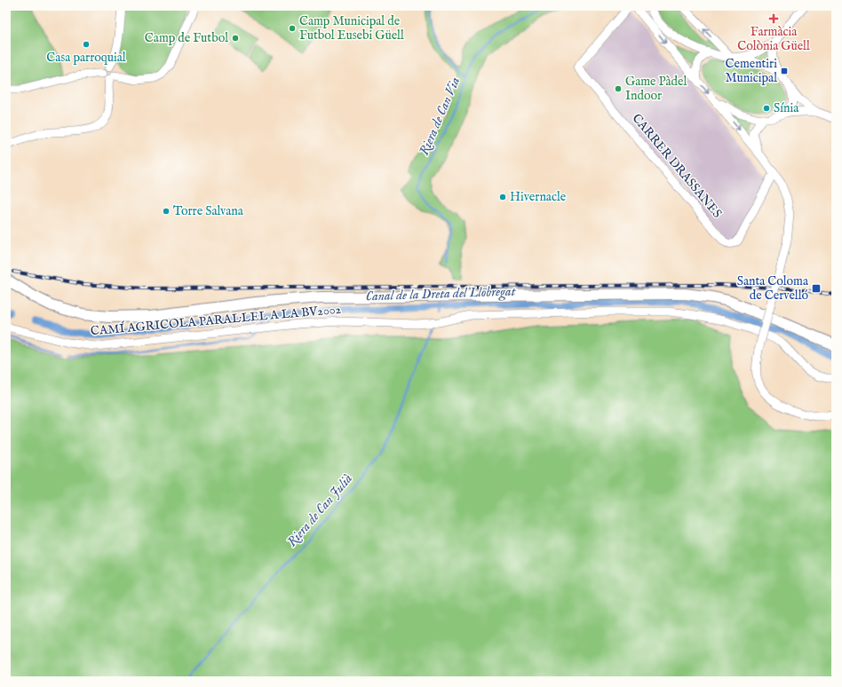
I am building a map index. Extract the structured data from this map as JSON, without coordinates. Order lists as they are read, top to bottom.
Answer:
{
  "streets": {
    "street": ["CARRER DRASSANES", "CAMÍ AGRICOLA PARAL·LEL A LA BV2002"]
  },
  "water": ["Riera de Can Via", "Canal de la Dreta del Llobregat", "Riera de Can Julià"],
  "places": {
    "health": ["Farmàcia Colònia Güell"],
    "other": [
      "Camp Municipal de Futbol Eusebi Güell",
      "Camp de Futbol",
      "Casa parroquial",
      "Game Pàdel Indoor",
      "Sínia",
      "Hivernacle",
      "Torre Salvana"
    ],
    "transit": ["Cementiri Municipal", "Santa Coloma de Cervelló"]
  }
}
